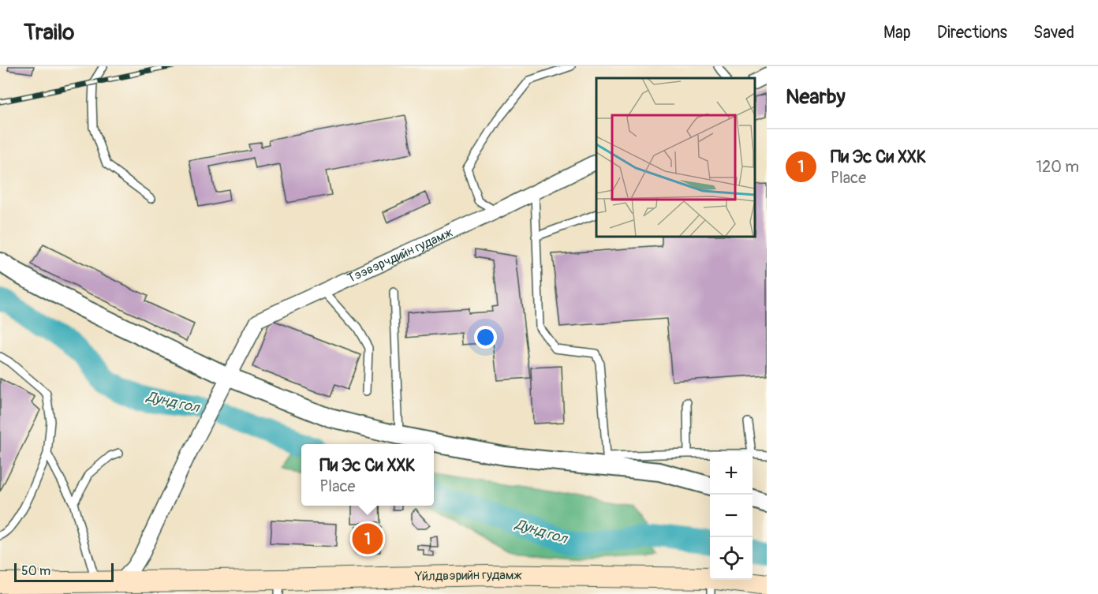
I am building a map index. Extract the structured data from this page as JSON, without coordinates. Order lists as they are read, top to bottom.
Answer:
{
  "streets": {
    "main road": ["Yйлдвэрийн гудамж"],
    "street": ["Тээвэрчдийн гудамж"]
  },
  "crossings": [
    ["Тээвэрчдийн гудамж", "Yйлдвэрийн гудамж"]
  ],
  "water": ["Дунд гол"],
  "scale_bar": "50 m",
  "page": {
    "header": "Trailo",
    "nav": ["Map", "Directions", "Saved"],
    "heading": "Nearby",
    "list": [
      {
        "mark": "1",
        "name": "Пи Эс Си ХХК",
        "note": "Place",
        "value": "120 m"
      }
    ],
    "popup": ["Пи Эс Си ХХК", "Place"],
    "map_buttons": ["+", "−"],
    "pins": "1",
    "scale": "50 m"
  }
}
